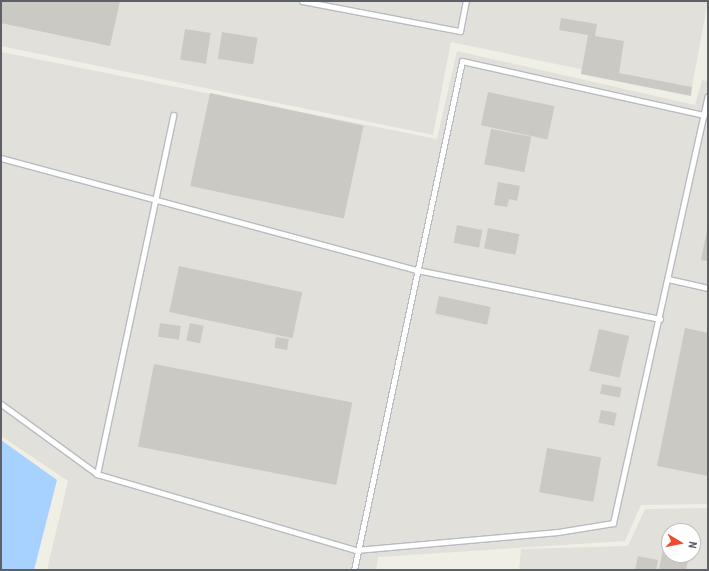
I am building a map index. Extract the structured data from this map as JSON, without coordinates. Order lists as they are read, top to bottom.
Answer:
{
  "north": "right"
}
